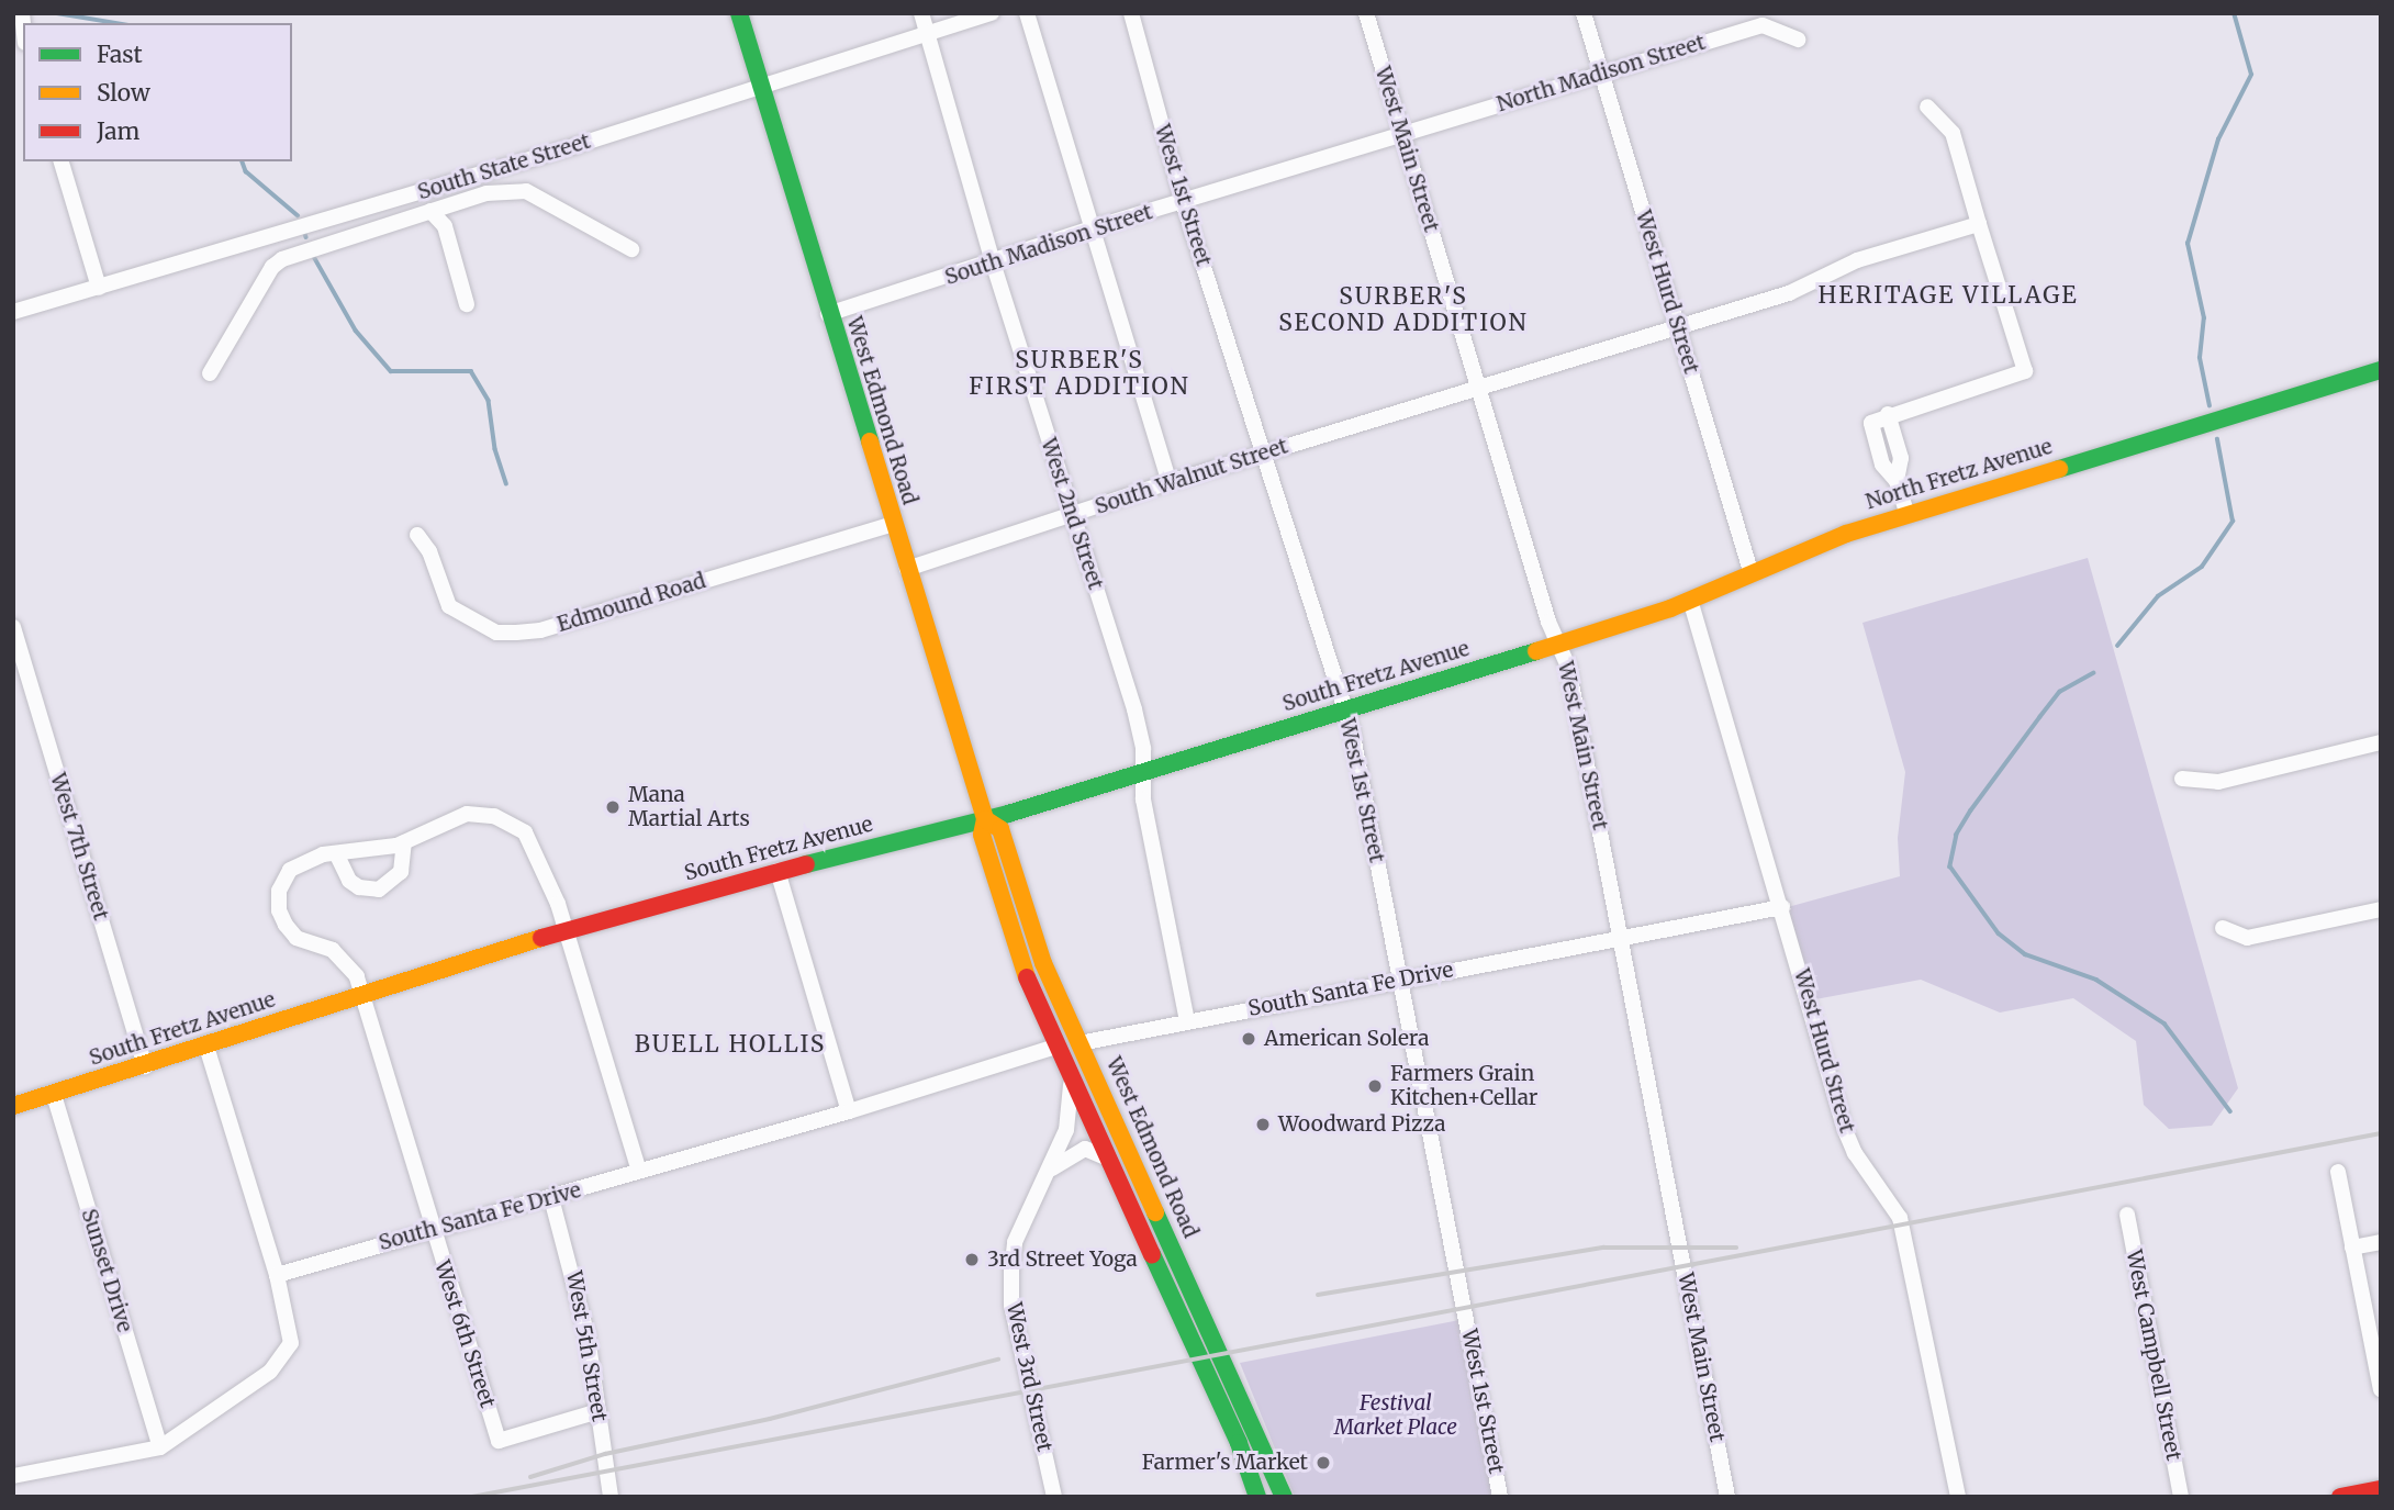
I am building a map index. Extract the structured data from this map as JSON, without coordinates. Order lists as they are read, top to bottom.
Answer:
{
  "streets": {
    "street": [
      "North Madison Street",
      "West Main Street",
      "South State Street",
      "West 1st Street",
      "South Madison Street",
      "West Hurd Street",
      "West Edmond Road",
      "North Fretz Avenue",
      "South Walnut Street",
      "West 2nd Street",
      "Edmound Road",
      "South Fretz Avenue",
      "West 7th Street",
      "South Santa Fe Drive",
      "Sunset Drive",
      "West 6th Street",
      "West 5th Street",
      "West Campbell Street",
      "West 3rd Street"
    ]
  },
  "crossings": [
    ["North Madison Street", "West Main Street"],
    ["North Madison Street", "South Madison Street"],
    ["North Madison Street", "West Hurd Street"],
    ["West Main Street", "South Madison Street"],
    ["West Main Street", "North Fretz Avenue"],
    ["West Main Street", "South Walnut Street"],
    ["West Main Street", "South Fretz Avenue"],
    ["West Main Street", "South Santa Fe Drive"],
    ["South State Street", "West Edmond Road"],
    ["South State Street", "West 2nd Street"],
    ["West 1st Street", "South Madison Street"],
    ["West 1st Street", "South Walnut Street"],
    ["West 1st Street", "South Fretz Avenue"],
    ["West 1st Street", "South Santa Fe Drive"],
    ["South Madison Street", "West Edmond Road"],
    ["South Madison Street", "West 2nd Street"],
    ["West Hurd Street", "North Fretz Avenue"],
    ["West Hurd Street", "South Walnut Street"],
    ["West Hurd Street", "South Santa Fe Drive"],
    ["West Edmond Road", "South Walnut Street"],
    ["West Edmond Road", "Edmound Road"],
    ["West Edmond Road", "South Fretz Avenue"],
    ["West Edmond Road", "South Santa Fe Drive"],
    ["West Edmond Road", "West 3rd Street"],
    ["North Fretz Avenue", "South Fretz Avenue"],
    ["South Walnut Street", "West 2nd Street"],
    ["West 2nd Street", "South Fretz Avenue"],
    ["West 2nd Street", "South Santa Fe Drive"],
    ["South Fretz Avenue", "West 7th Street"],
    ["South Fretz Avenue", "Sunset Drive"],
    ["South Fretz Avenue", "West 6th Street"],
    ["South Santa Fe Drive", "West 6th Street"],
    ["South Santa Fe Drive", "West 5th Street"],
    ["West 6th Street", "West 5th Street"]
  ],
  "districts": [
    "HERITAGE VILLAGE",
    "SURBER'S SECOND ADDITION",
    "SURBER'S FIRST ADDITION",
    "BUELL HOLLIS"
  ],
  "parks": ["Festival Market Place"],
  "places": [
    "Mana Martial Arts",
    "American Solera",
    "Farmers Grain Kitchen+Cellar",
    "Woodward Pizza",
    "3rd Street Yoga",
    "Farmer's Market"
  ],
  "legend": ["Fast", "Slow", "Jam"]
}
